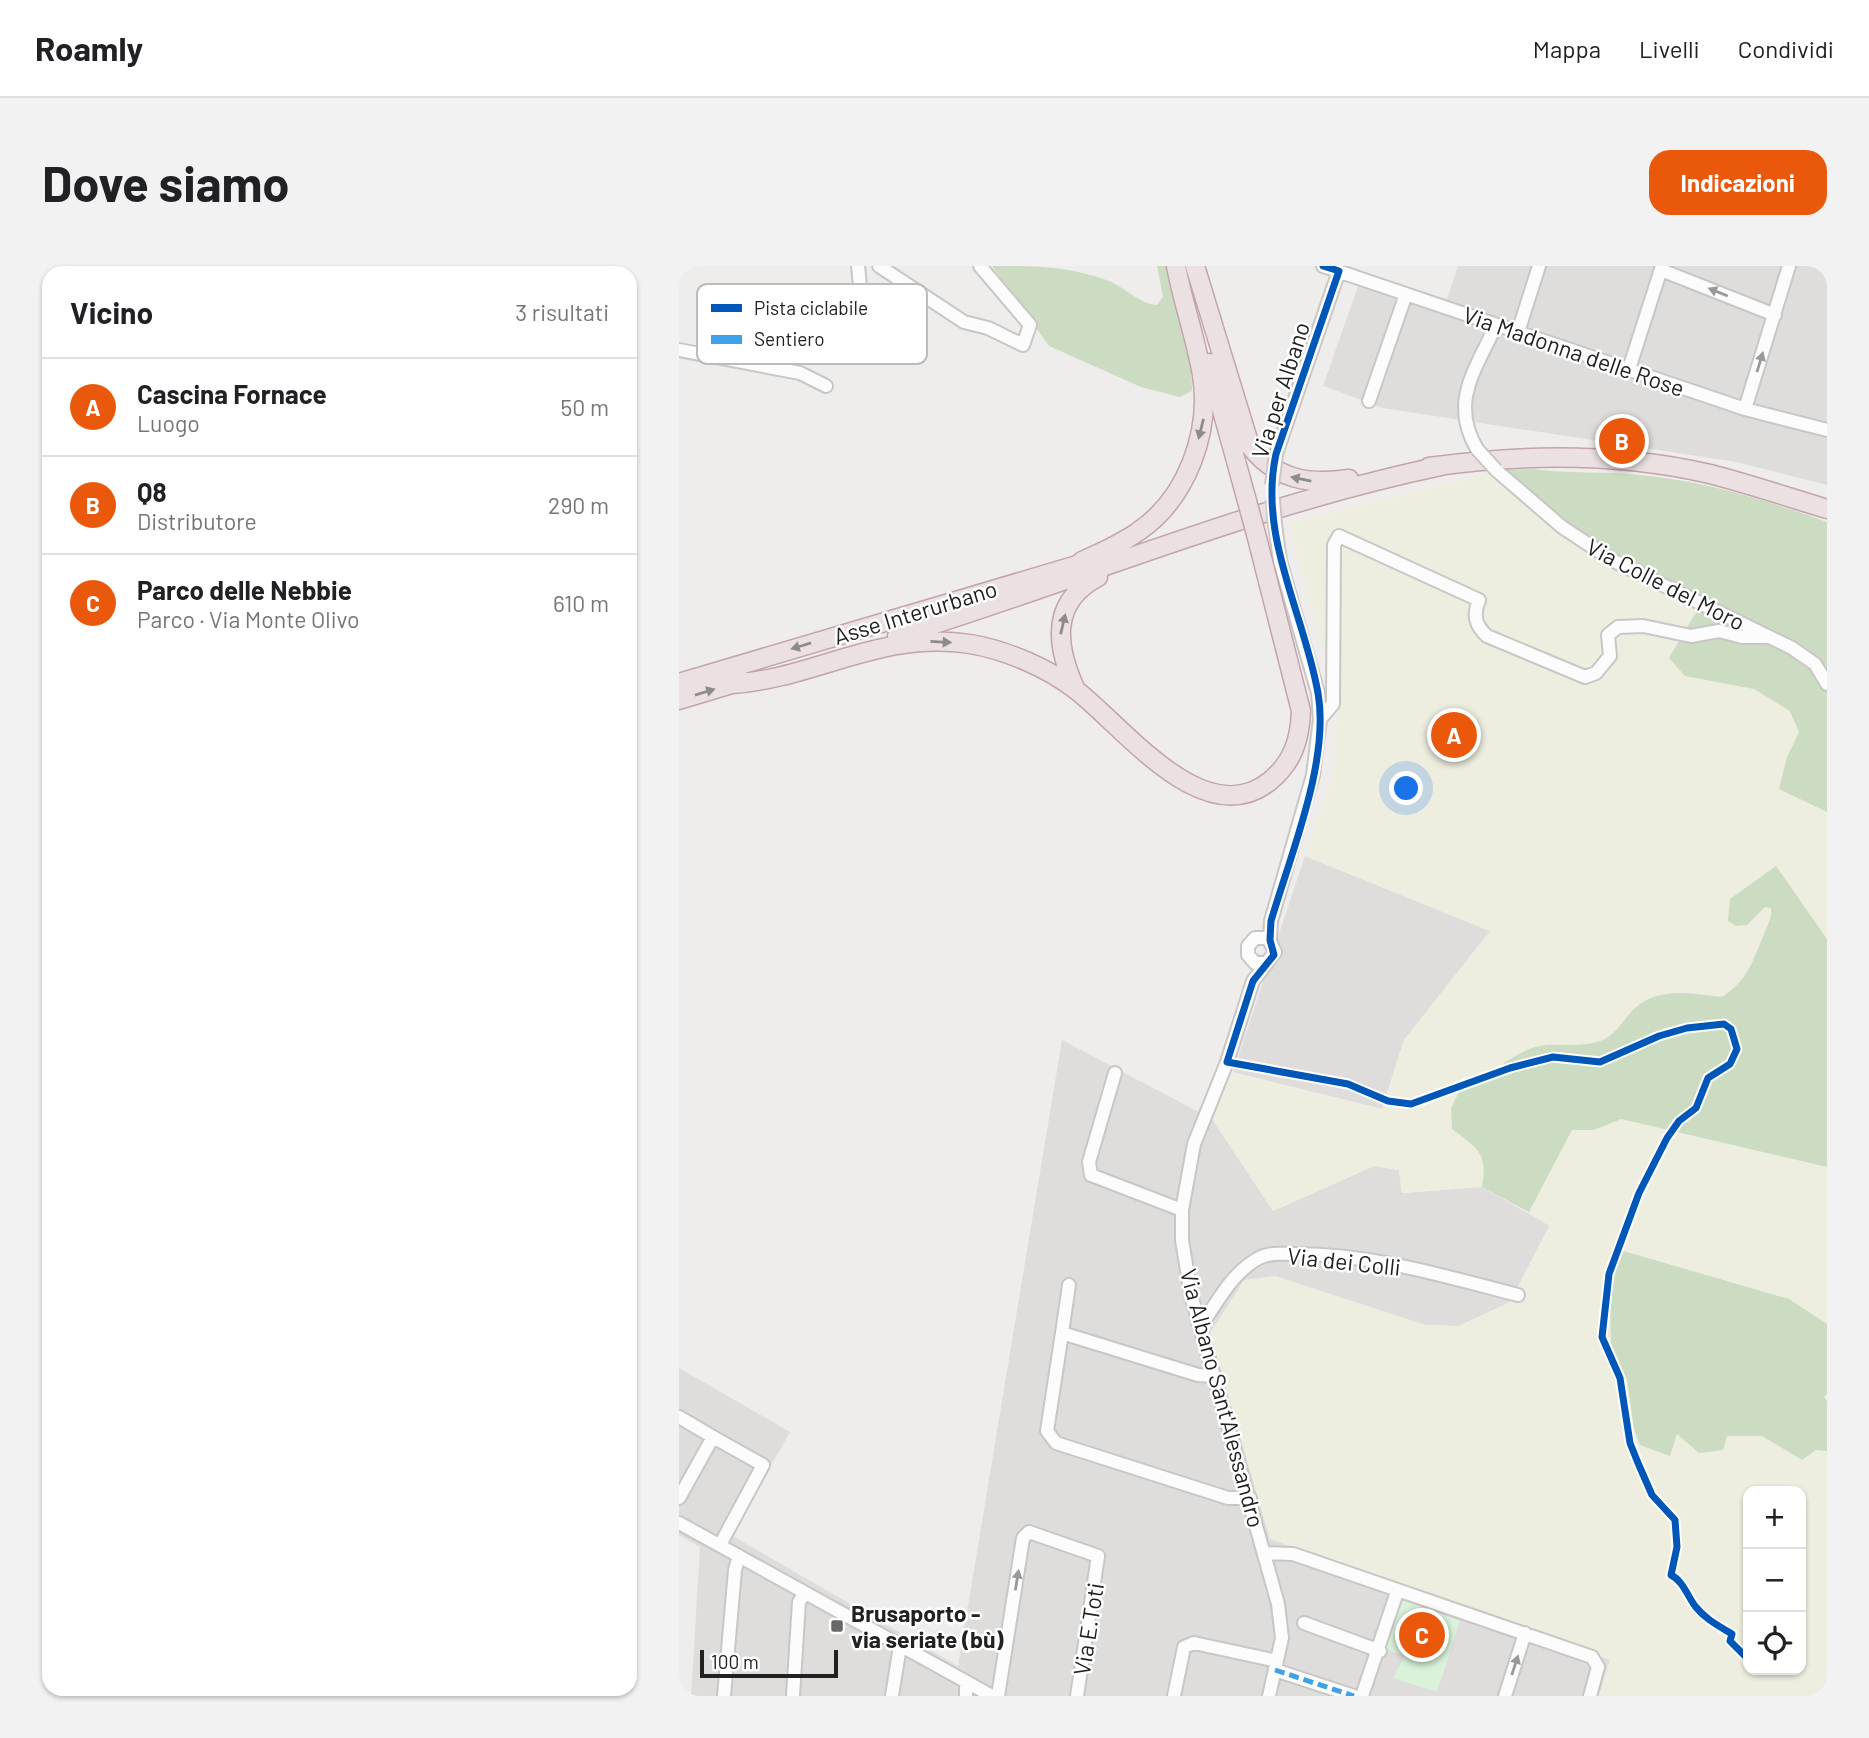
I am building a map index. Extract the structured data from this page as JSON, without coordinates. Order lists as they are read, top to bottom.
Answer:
{
  "streets": {
    "highway": ["Asse Interurbano"],
    "street": [
      "Via Madonna delle Rose",
      "Via per Albano",
      "Via Colle del Moro",
      "Via dei Colli",
      "Via Albano Sant'Alessandro",
      "Via E.Toti"
    ]
  },
  "crossings": [
    ["Via Madonna delle Rose", "Via per Albano"],
    ["Via Madonna delle Rose", "Via Colle del Moro"],
    ["Via per Albano", "Via Colle del Moro"],
    ["Via dei Colli", "Via Albano Sant'Alessandro"]
  ],
  "places": {
    "transit": ["Brusaporto - via seriate (bù)"]
  },
  "legend": ["Pista ciclabile", "Sentiero"],
  "scale_bar": "100 m",
  "page": {
    "header": "Roamly",
    "nav": ["Mappa", "Livelli", "Condividi"],
    "buttons": "Indicazioni",
    "title": "Dove siamo",
    "heading": ["Vicino", "3 risultati"],
    "list": [
      {
        "mark": "A",
        "name": "Cascina Fornace",
        "note": "Luogo",
        "value": "50 m"
      },
      {
        "mark": "B",
        "name": "Q8",
        "note": "Distributore",
        "value": "290 m"
      },
      {
        "mark": "C",
        "name": "Parco delle Nebbie",
        "note": "Parco · Via Monte Olivo",
        "value": "610 m"
      }
    ],
    "pins": ["B", "A", "C"],
    "map_buttons": ["+", "−"],
    "scale": "100 m"
  }
}
